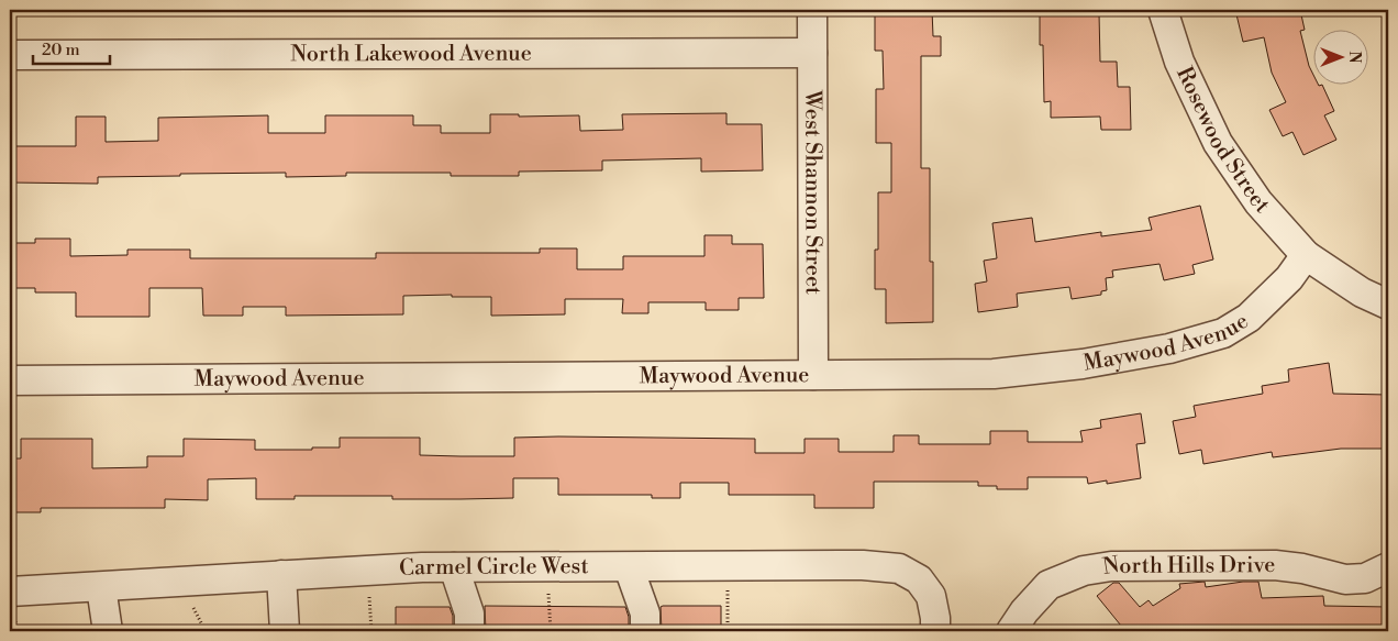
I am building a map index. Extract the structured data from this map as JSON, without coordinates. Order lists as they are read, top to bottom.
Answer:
{
  "streets": {
    "street": [
      "North Lakewood Avenue",
      "Rosewood Street",
      "West Shannon Street",
      "Maywood Avenue",
      "North Hills Drive",
      "Carmel Circle West"
    ]
  },
  "crossings": [
    ["North Lakewood Avenue", "West Shannon Street"],
    ["Rosewood Street", "Maywood Avenue"],
    ["West Shannon Street", "Maywood Avenue"]
  ],
  "scale_bar": "20 m",
  "north": "right"
}
